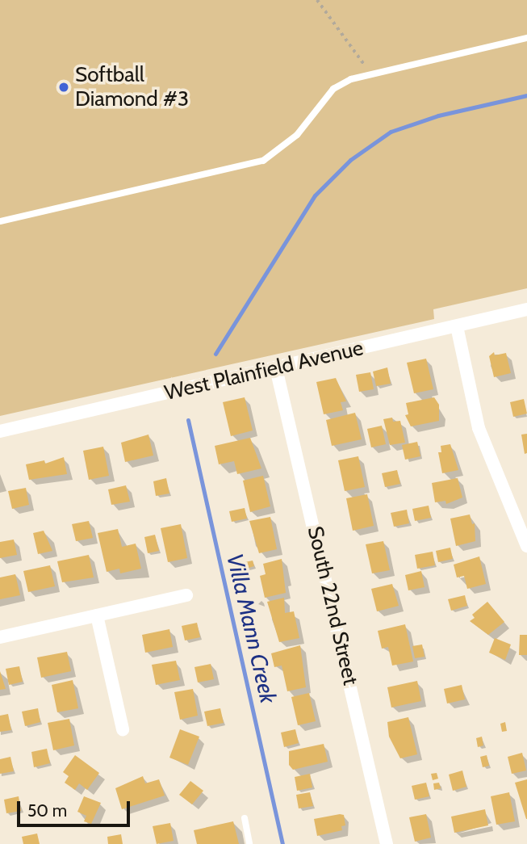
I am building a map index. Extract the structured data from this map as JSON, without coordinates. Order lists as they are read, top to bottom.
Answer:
{
  "streets": {
    "street": ["West Plainfield Avenue", "South 22nd Street"]
  },
  "crossings": [
    ["West Plainfield Avenue", "South 22nd Street"]
  ],
  "water": ["Villa Mann Creek"],
  "places": ["Softball Diamond #3"],
  "scale_bar": "50 m"
}
